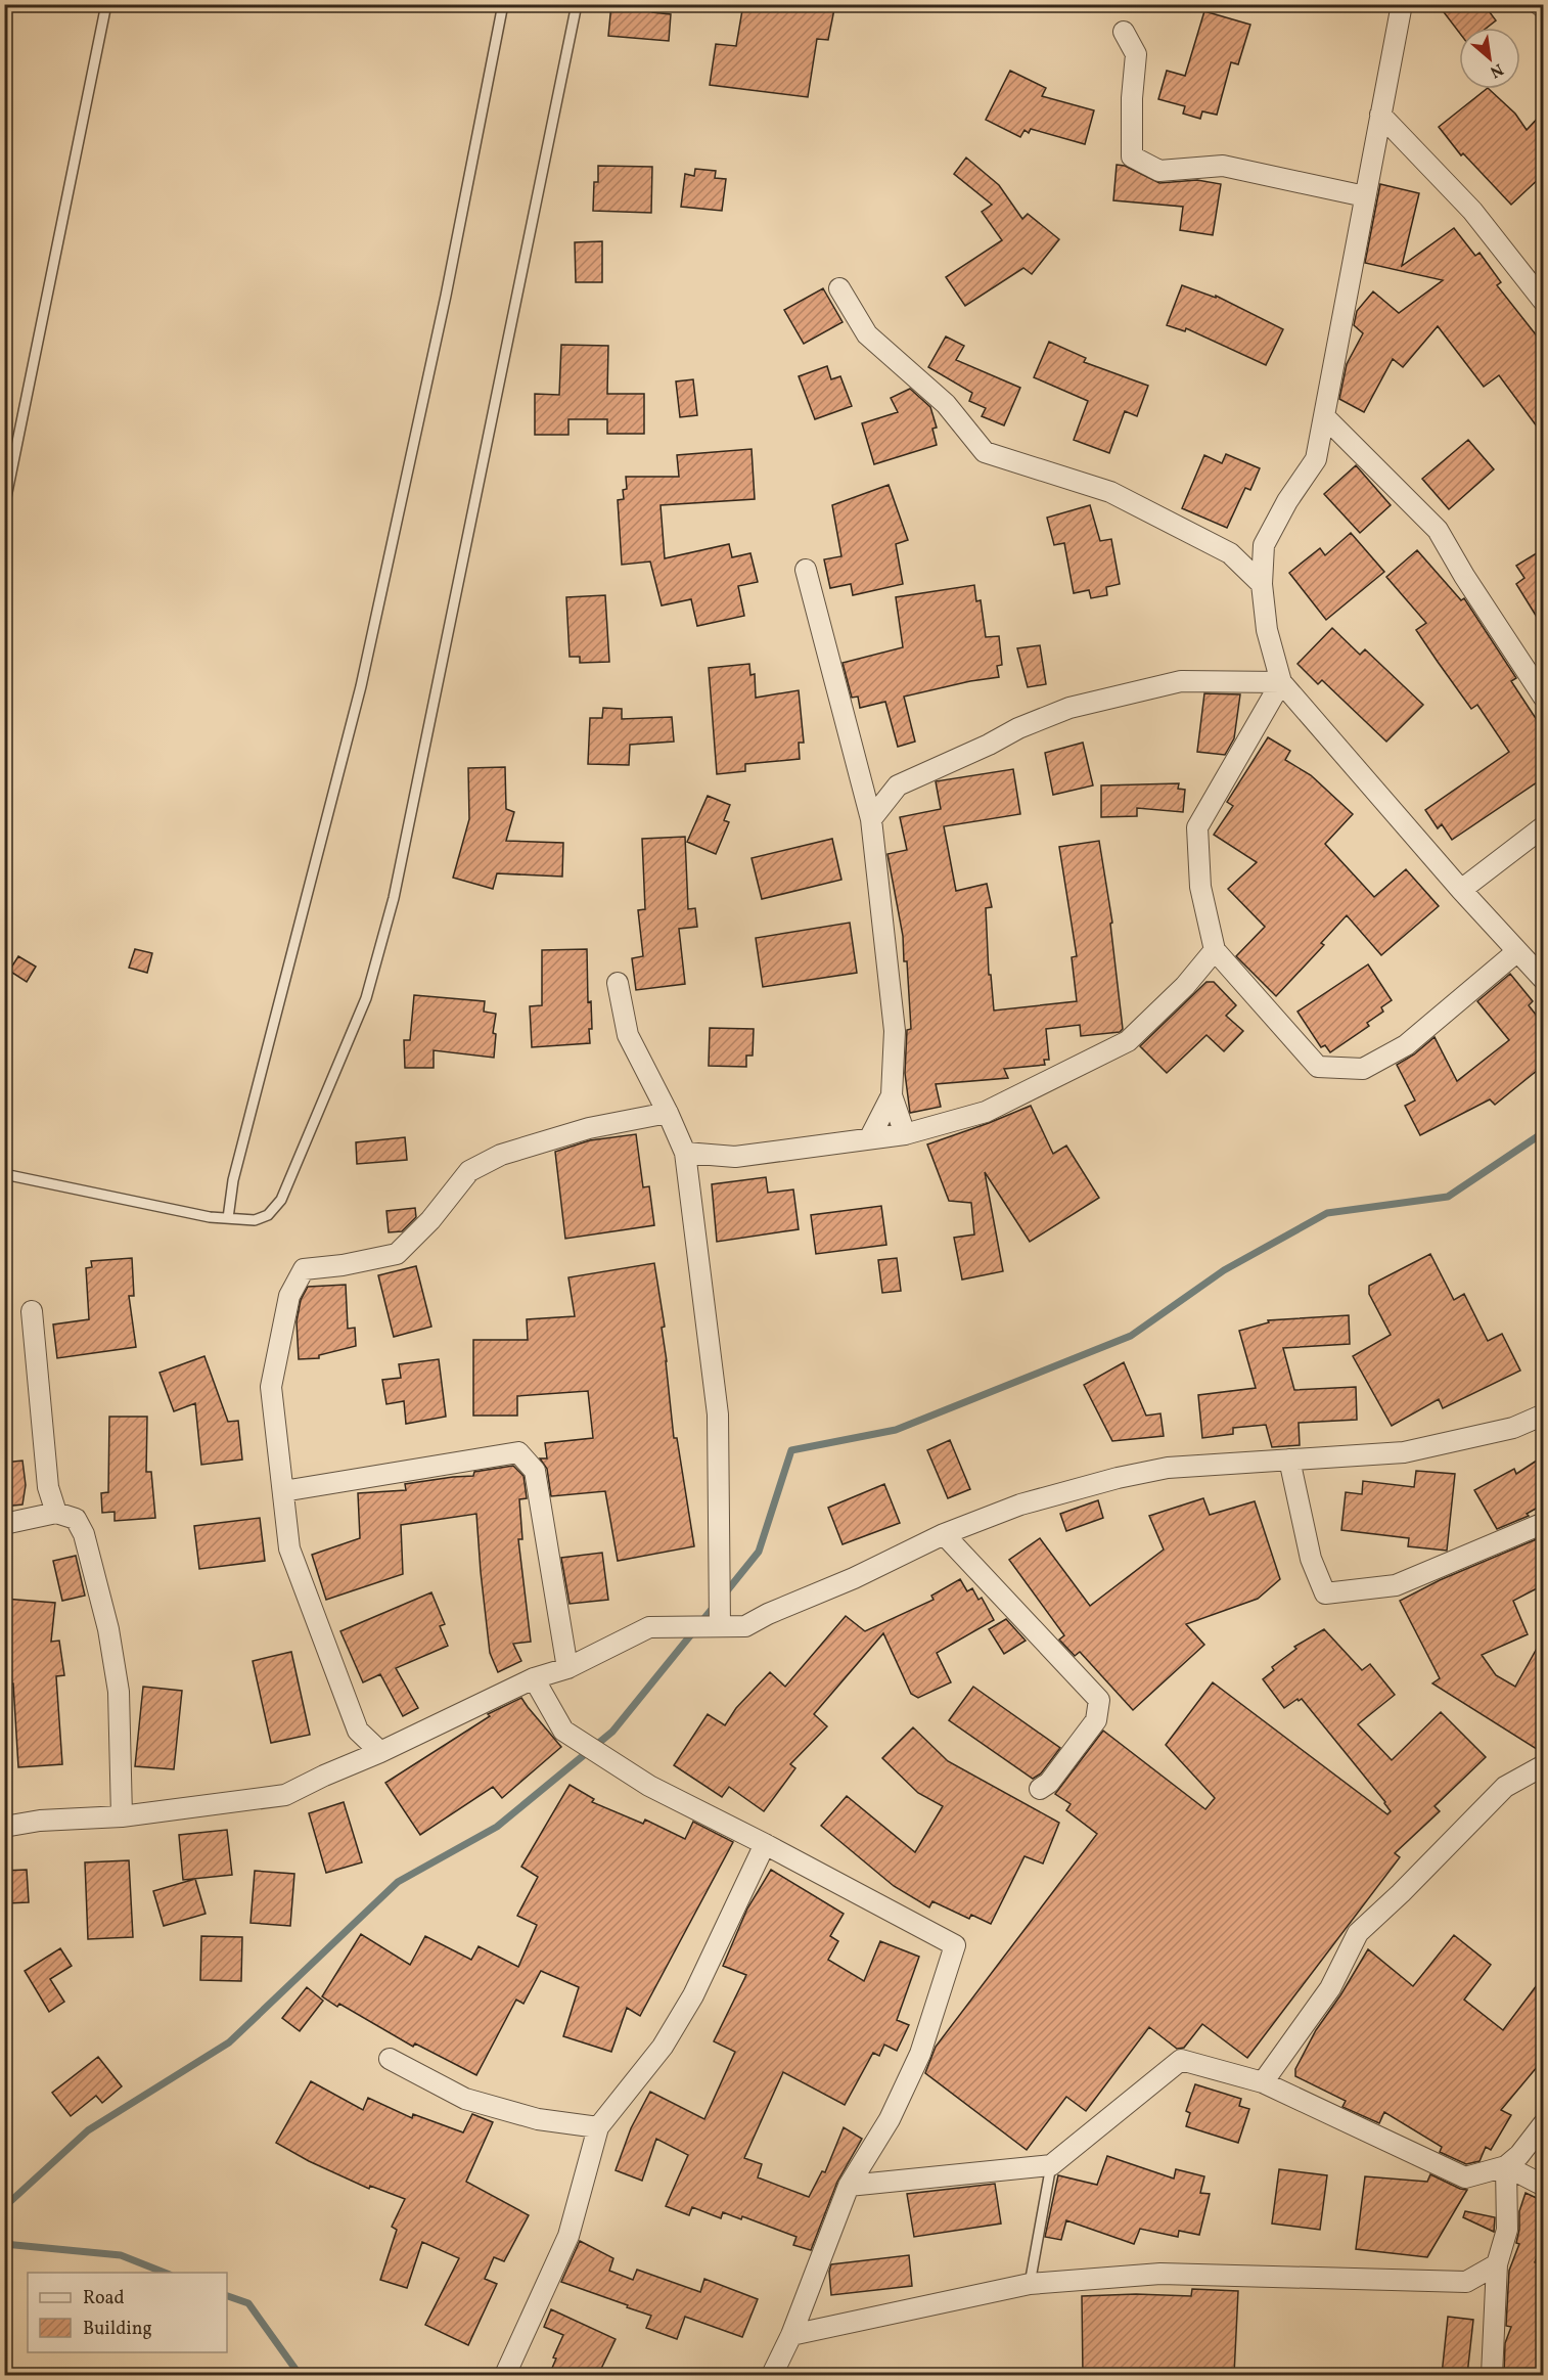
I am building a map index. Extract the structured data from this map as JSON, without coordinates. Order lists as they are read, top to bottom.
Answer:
{
  "legend": ["Road", "Building"],
  "north": "bottom right"
}
